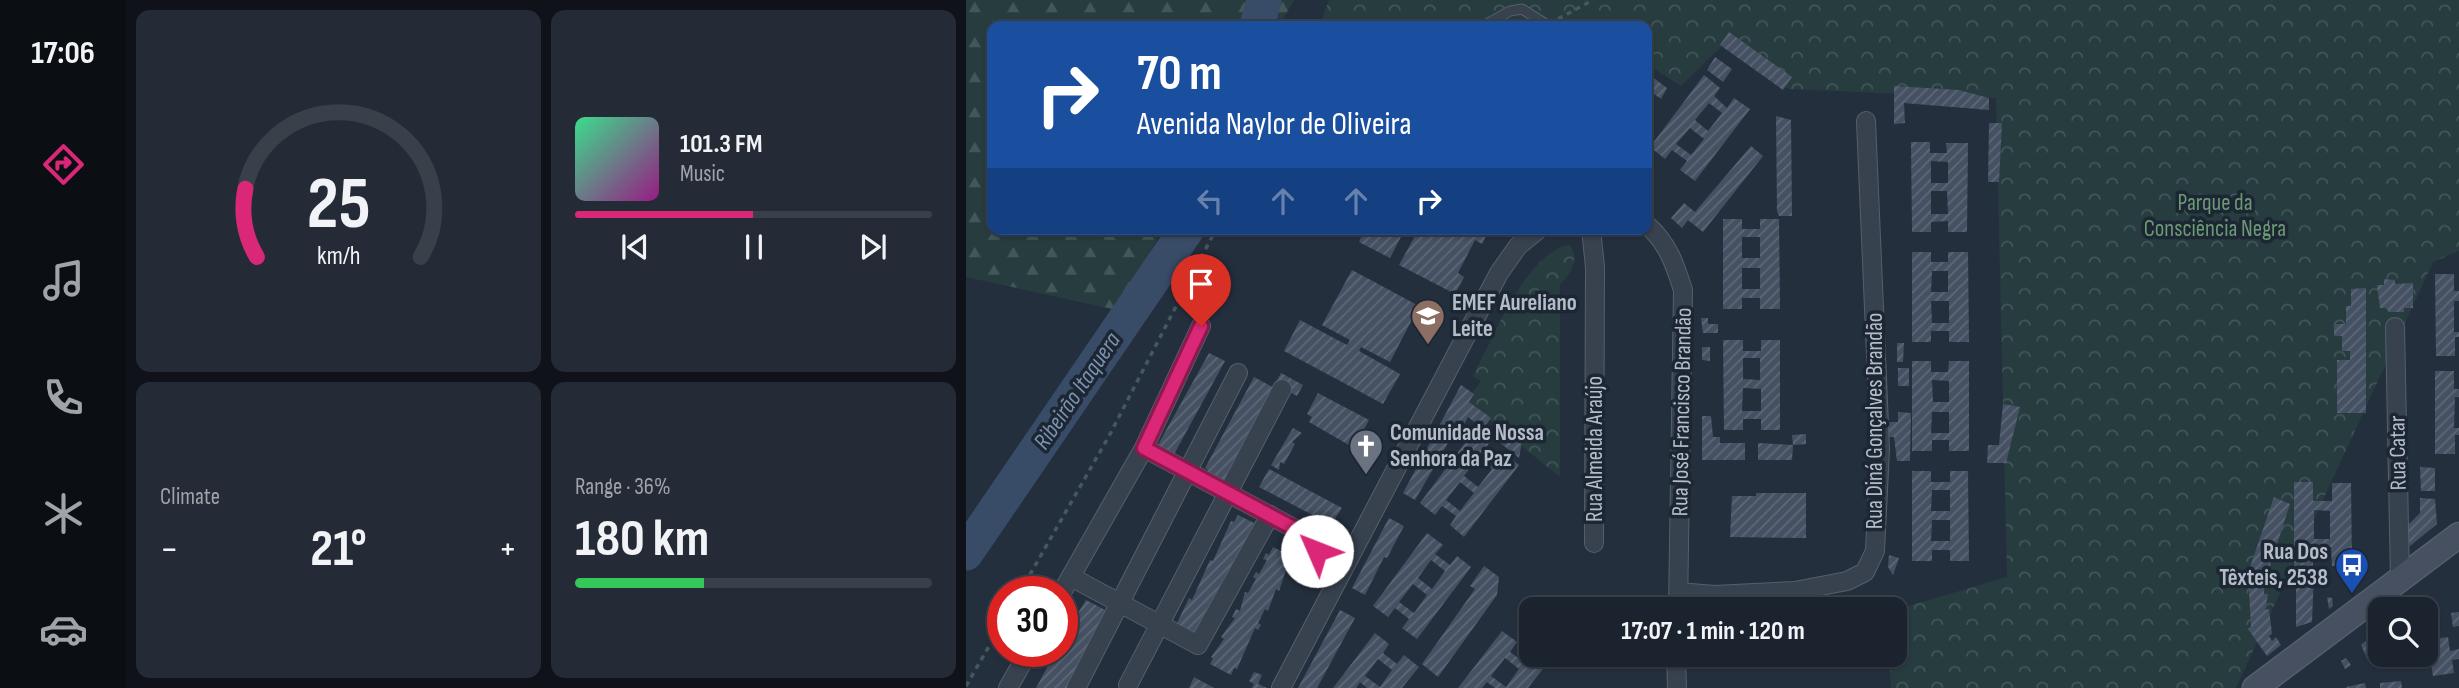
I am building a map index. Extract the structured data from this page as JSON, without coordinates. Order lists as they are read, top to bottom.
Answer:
{
  "streets": {
    "street": [
      "Rua José Francisco Brandão",
      "Rua Diná Gonçalves Brandão",
      "Rua Almeida Araújo",
      "Rua Catar"
    ]
  },
  "water": ["Ribeirão Itaquera"],
  "parks": ["Parque da Consciência Negra"],
  "places": {
    "school or university": ["EMEF Aureliano Leite"],
    "church": ["Comunidade Nossa Senhora da Paz"],
    "bus stop": ["Rua Dos Têxteis, 2538"]
  },
  "page": {
    "tabs": "17:06",
    "turn": ["70 m", "Avenida Naylor de Oliveira"],
    "song": ["101.3 FM", "Music"],
    "tile": [
      "Climate",
      ["Range · 36%", "180 km"]
    ],
    "heat": ["−", "21°", "+"],
    "limit": "30",
    "trip": "17:07 · 1 min · 120 m",
    "gauge": ["25", "km/h"]
  }
}
